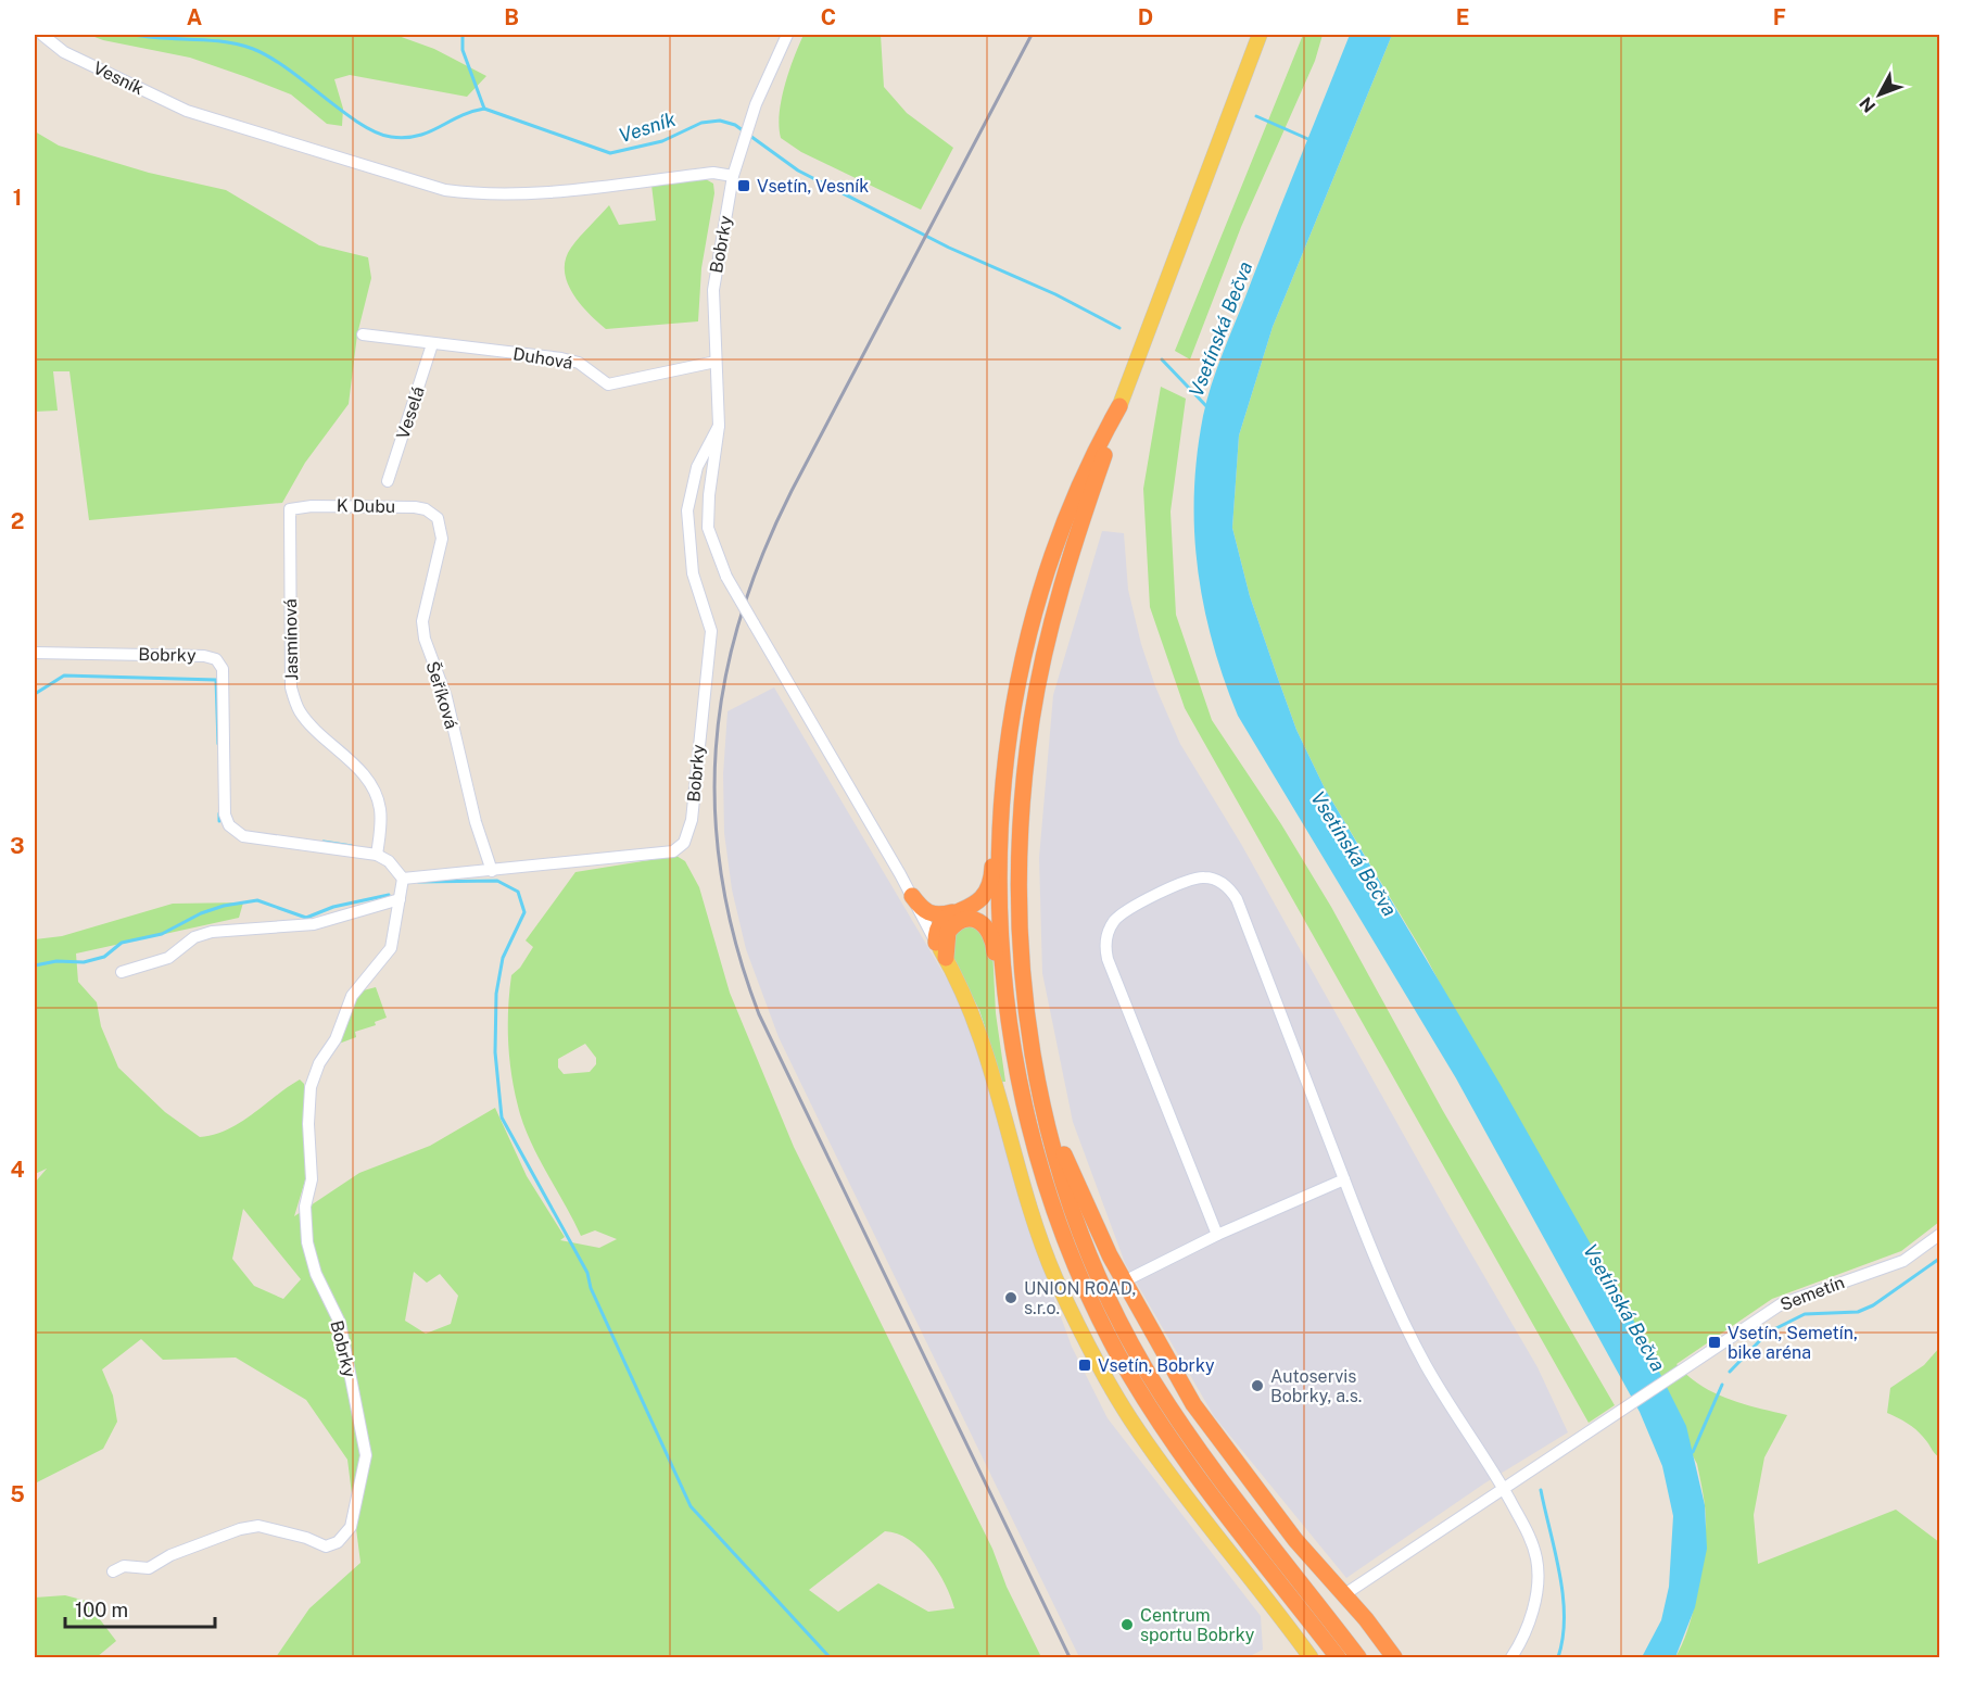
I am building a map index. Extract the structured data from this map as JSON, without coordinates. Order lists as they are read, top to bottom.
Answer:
{
  "streets": {
    "street": [
      "Vesník",
      "Bobrky",
      "Duhová",
      "Veselá",
      "K Dubu",
      "Jasmínová",
      "Šeříková",
      "Semetín"
    ]
  },
  "crossings": [
    ["Vesník", "Bobrky"],
    ["Bobrky", "Duhová"],
    ["Bobrky", "Jasmínová"],
    ["Bobrky", "Šeříková"],
    ["Duhová", "Veselá"],
    ["K Dubu", "Jasmínová"],
    ["K Dubu", "Šeříková"]
  ],
  "water": ["Vesník", "Vsetínská Bečva"],
  "places": {
    "transit": ["Vsetín, Vesník", "Vsetín, Semetín, bike aréna", "Vsetín, Bobrky"],
    "other": ["UNION ROAD, s.r.o.", "Autoservis Bobrky, a.s.", "Centrum sportu Bobrky"]
  },
  "scale_bar": "100 m",
  "north": "bottom left",
  "grid": {
    "columns": [
      "A",
      "B",
      "C",
      "D",
      "E",
      "F"
    ],
    "rows": [
      "1",
      "2",
      "3",
      "4",
      "5"
    ]
  }
}
